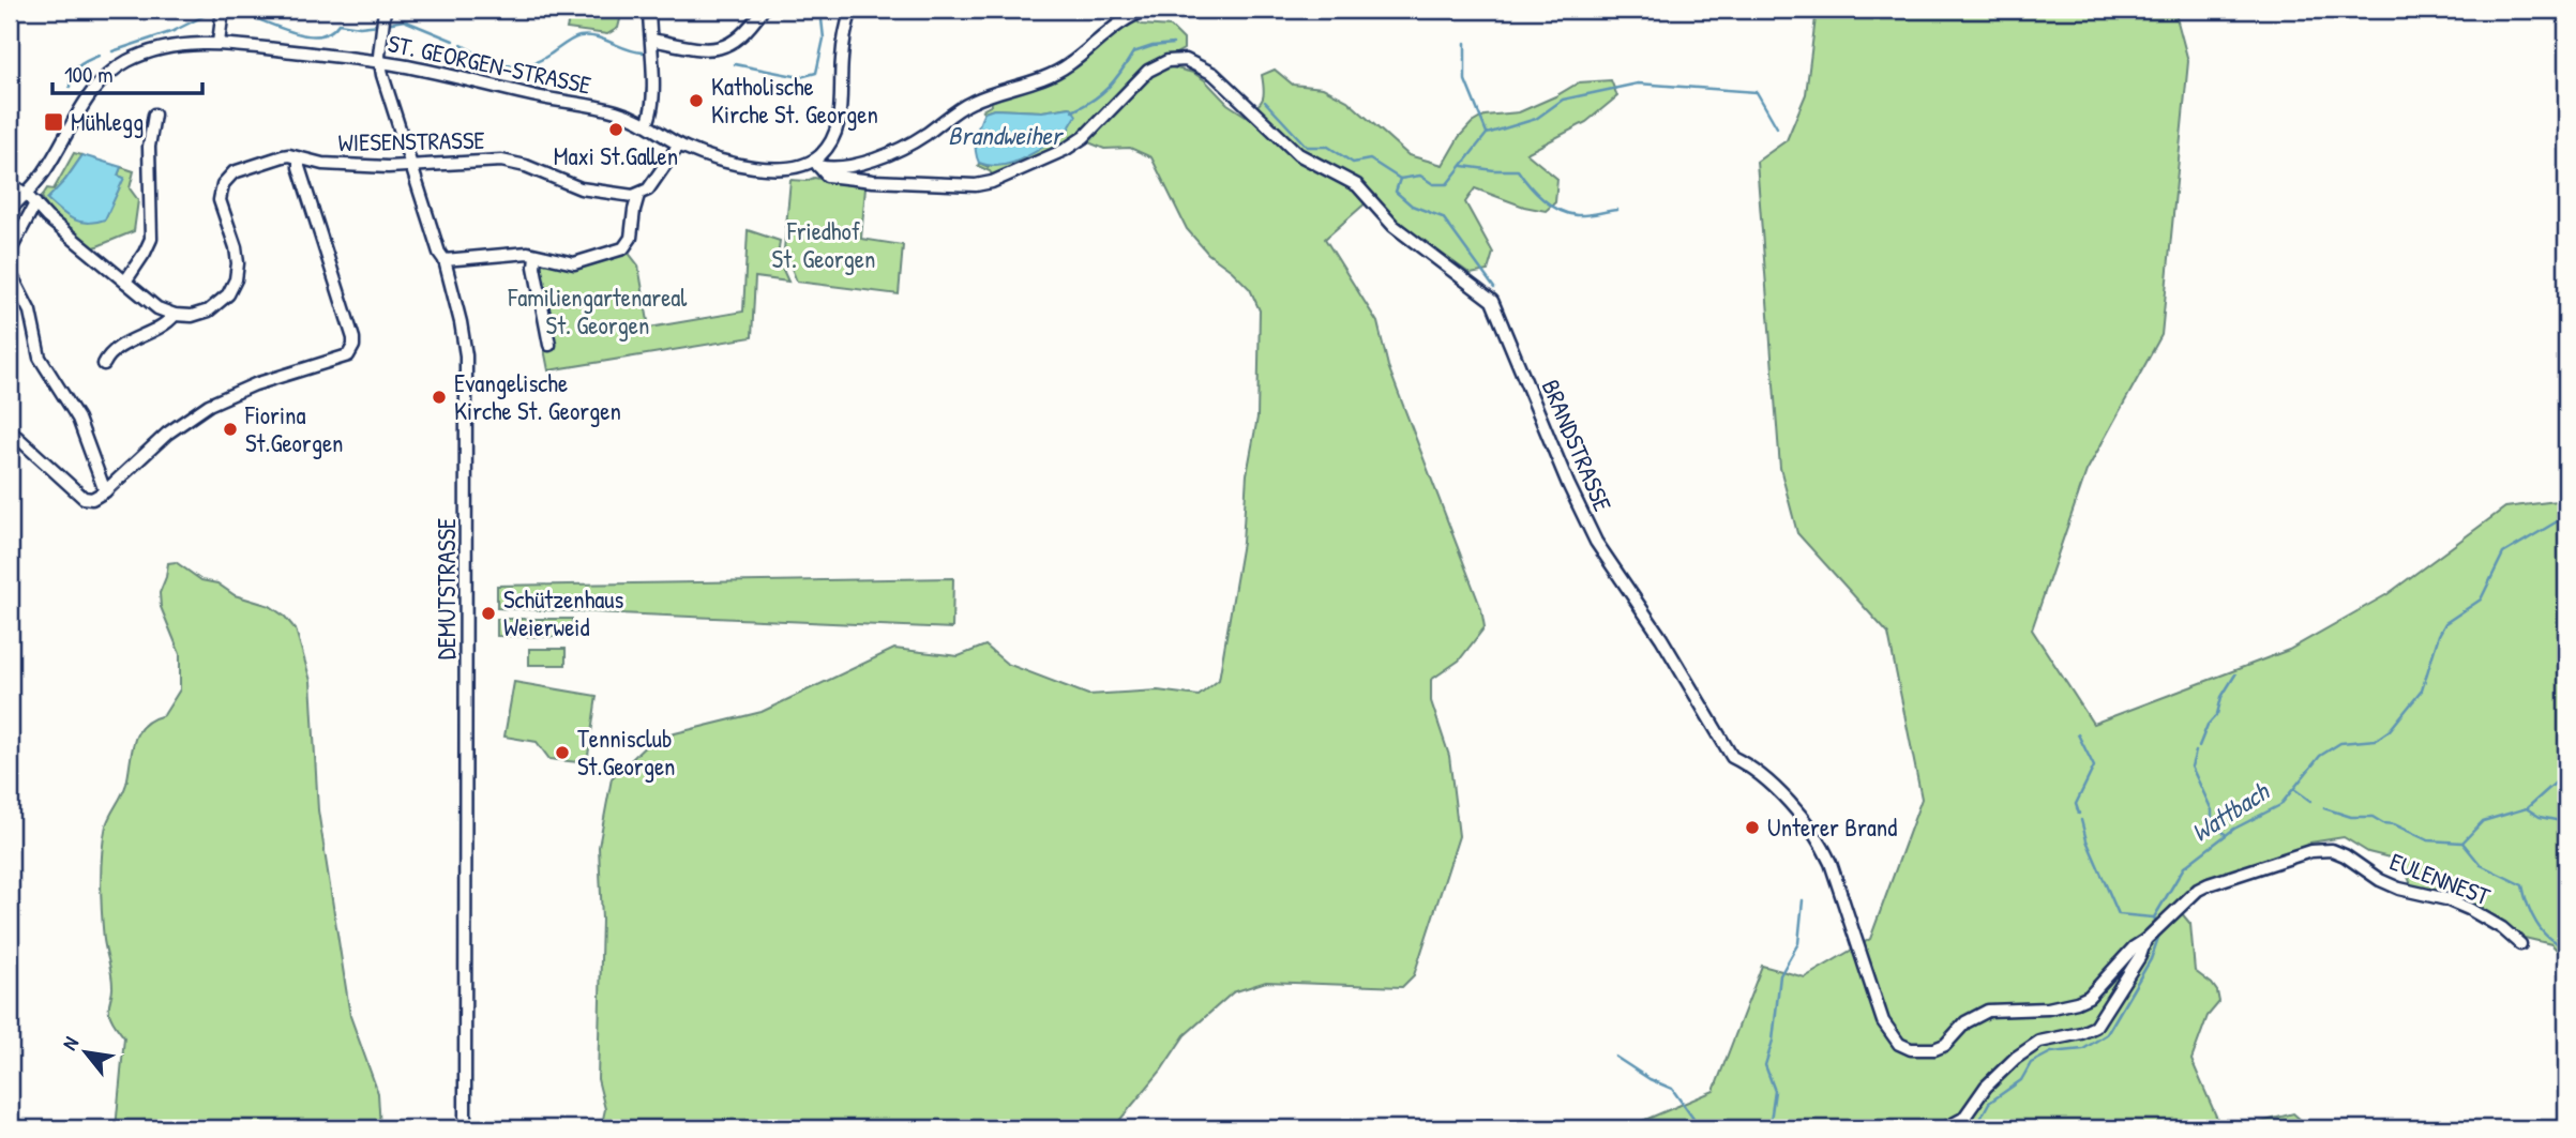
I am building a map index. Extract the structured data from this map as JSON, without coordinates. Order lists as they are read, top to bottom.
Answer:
{
  "streets": {
    "street": [
      "ST. GEORGEN-STRASSE",
      "WIESENSTRASSE",
      "BRANDSTRASSE",
      "DEMUTSTRASSE",
      "EULENNEST"
    ]
  },
  "crossings": [
    ["ST. GEORGEN-STRASSE", "BRANDSTRASSE"],
    ["ST. GEORGEN-STRASSE", "DEMUTSTRASSE"],
    ["WIESENSTRASSE", "DEMUTSTRASSE"],
    ["BRANDSTRASSE", "EULENNEST"]
  ],
  "water": ["Brandweiher", "Wattbach"],
  "parks": ["Friedhof St. Georgen", "Familiengartenareal St. Georgen"],
  "places": {
    "other": [
      "Katholische Kirche St. Georgen",
      "Maxi St.Gallen",
      "Evangelische Kirche St. Georgen",
      "Fiorina St.Georgen",
      "Schützenhaus Weierweid",
      "Tennisclub St.Georgen",
      "Unterer Brand"
    ],
    "transit": ["Mühlegg"]
  },
  "scale_bar": "100 m",
  "north": "top left"
}
